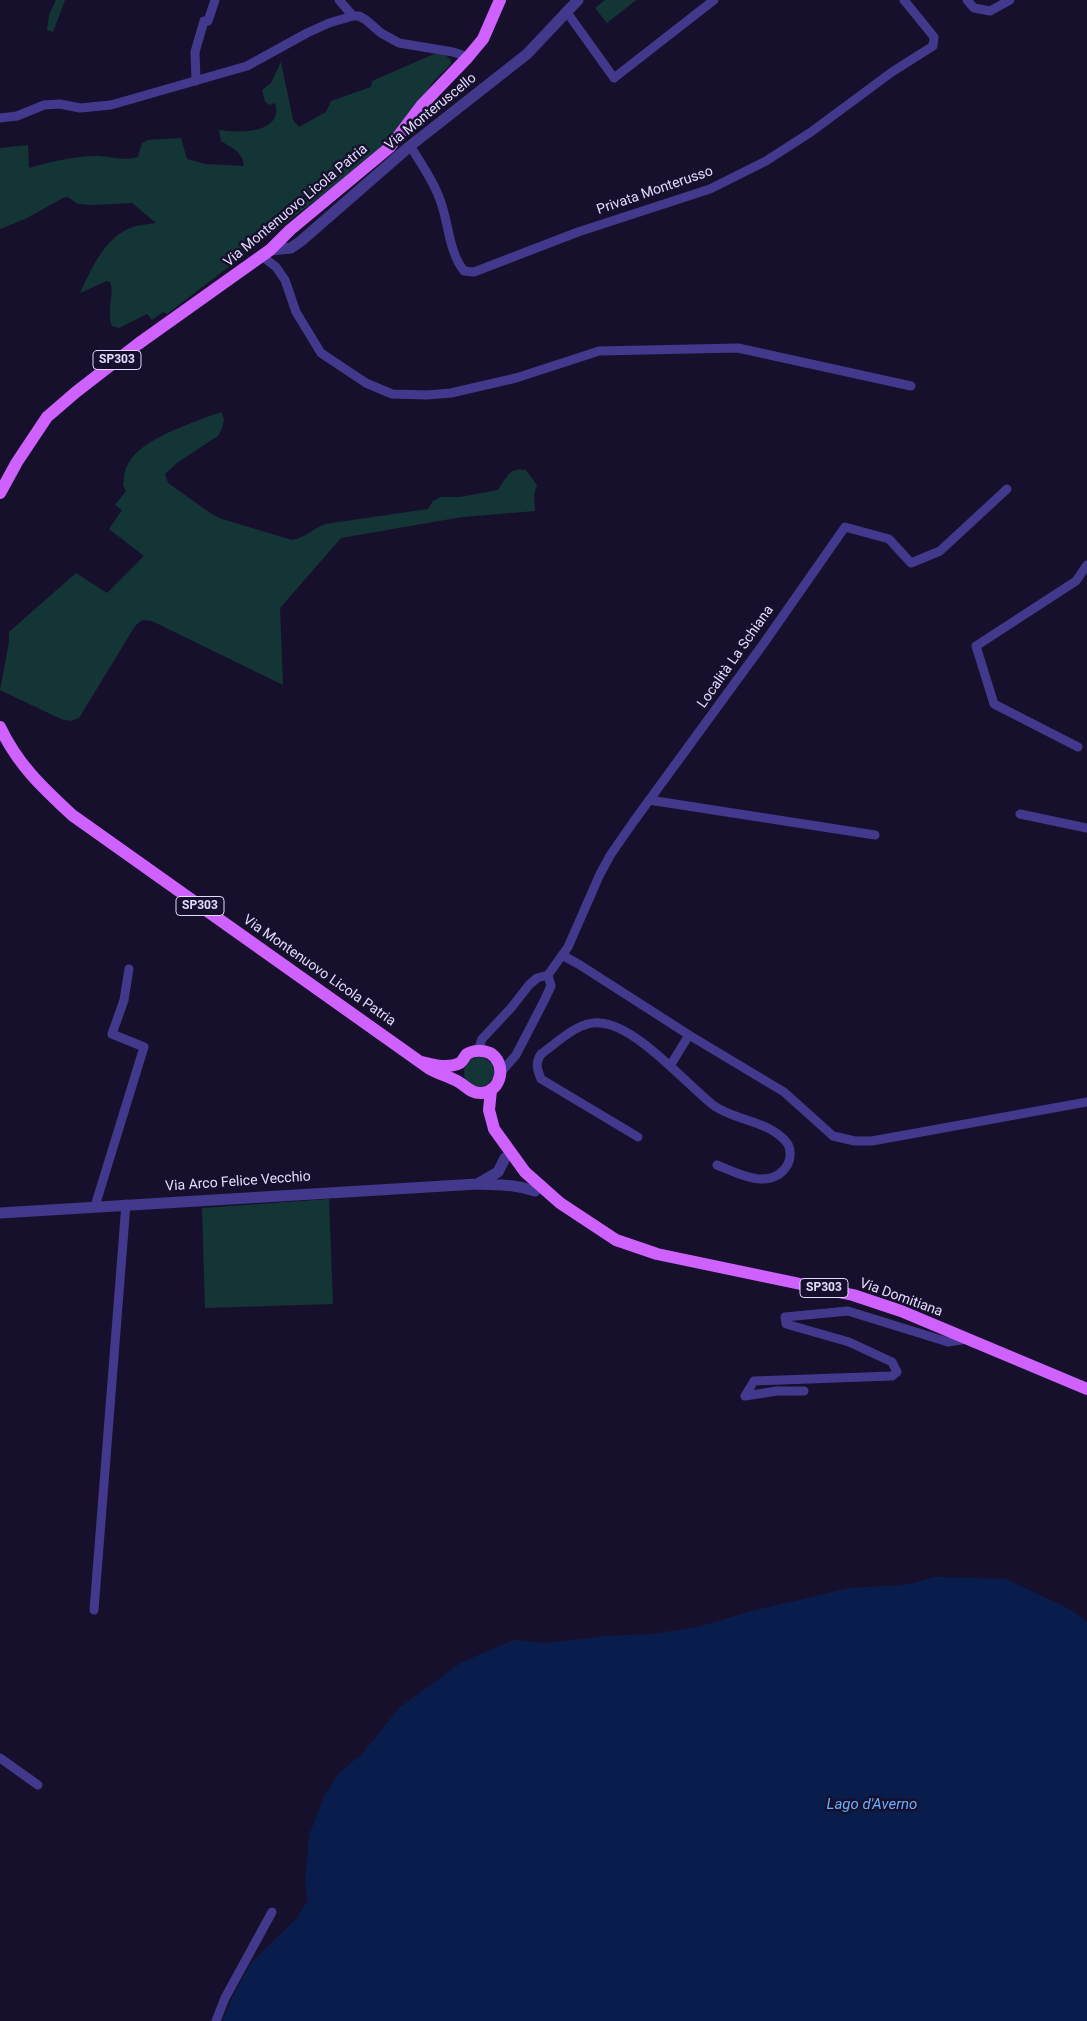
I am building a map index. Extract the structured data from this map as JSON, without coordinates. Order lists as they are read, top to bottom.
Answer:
{
  "streets": {
    "main road": ["Via Montenuovo Licola Patria", "SP303", "Via Domitiana"],
    "street": [
      "Via Monteruscello",
      "Privata Monterusso",
      "Località La Schiana",
      "Via Arco Felice Vecchio"
    ]
  },
  "crossings": [
    ["Via Monteruscello", "Privata Monterusso"],
    ["Via Monteruscello", "Via Montenuovo Licola Patria"],
    ["Via Montenuovo Licola Patria", "Località La Schiana"],
    ["Via Montenuovo Licola Patria", "Via Domitiana"],
    ["Località La Schiana", "Via Domitiana"],
    ["Via Arco Felice Vecchio", "Via Domitiana"]
  ],
  "water": ["Lago d'Averno"]
}
